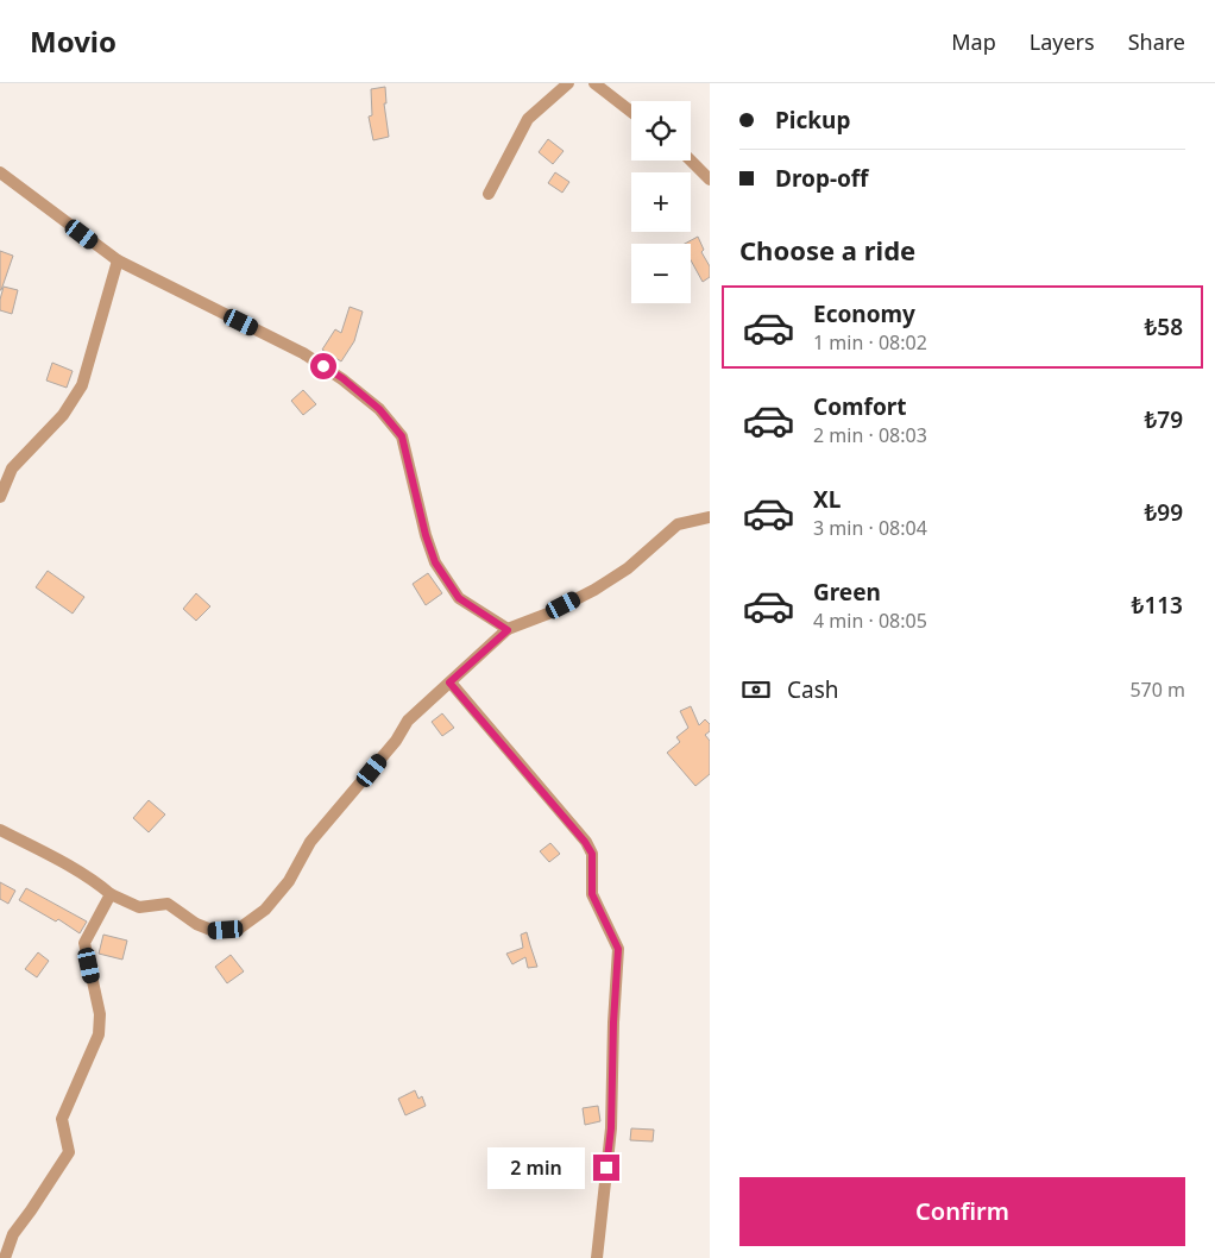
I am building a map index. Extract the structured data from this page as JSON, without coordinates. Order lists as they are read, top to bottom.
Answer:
{
  "page": {
    "header": "Movio",
    "nav": ["Map", "Layers", "Share"],
    "banner": ["Pickup", "Drop-off"],
    "map_buttons": ["+", "−"],
    "heading": "Choose a ride",
    "list": [
      {
        "name": "Economy",
        "note": "1 min · 08:02",
        "value": "₺58"
      },
      {
        "name": "Comfort",
        "note": "2 min · 08:03",
        "value": "₺79"
      },
      {
        "name": "XL",
        "note": "3 min · 08:04",
        "value": "₺99"
      },
      {
        "name": "Green",
        "note": "4 min · 08:05",
        "value": "₺113"
      }
    ],
    "pay": ["Cash", "570 m"],
    "bubble": "2 min",
    "buttons": "Confirm"
  }
}
